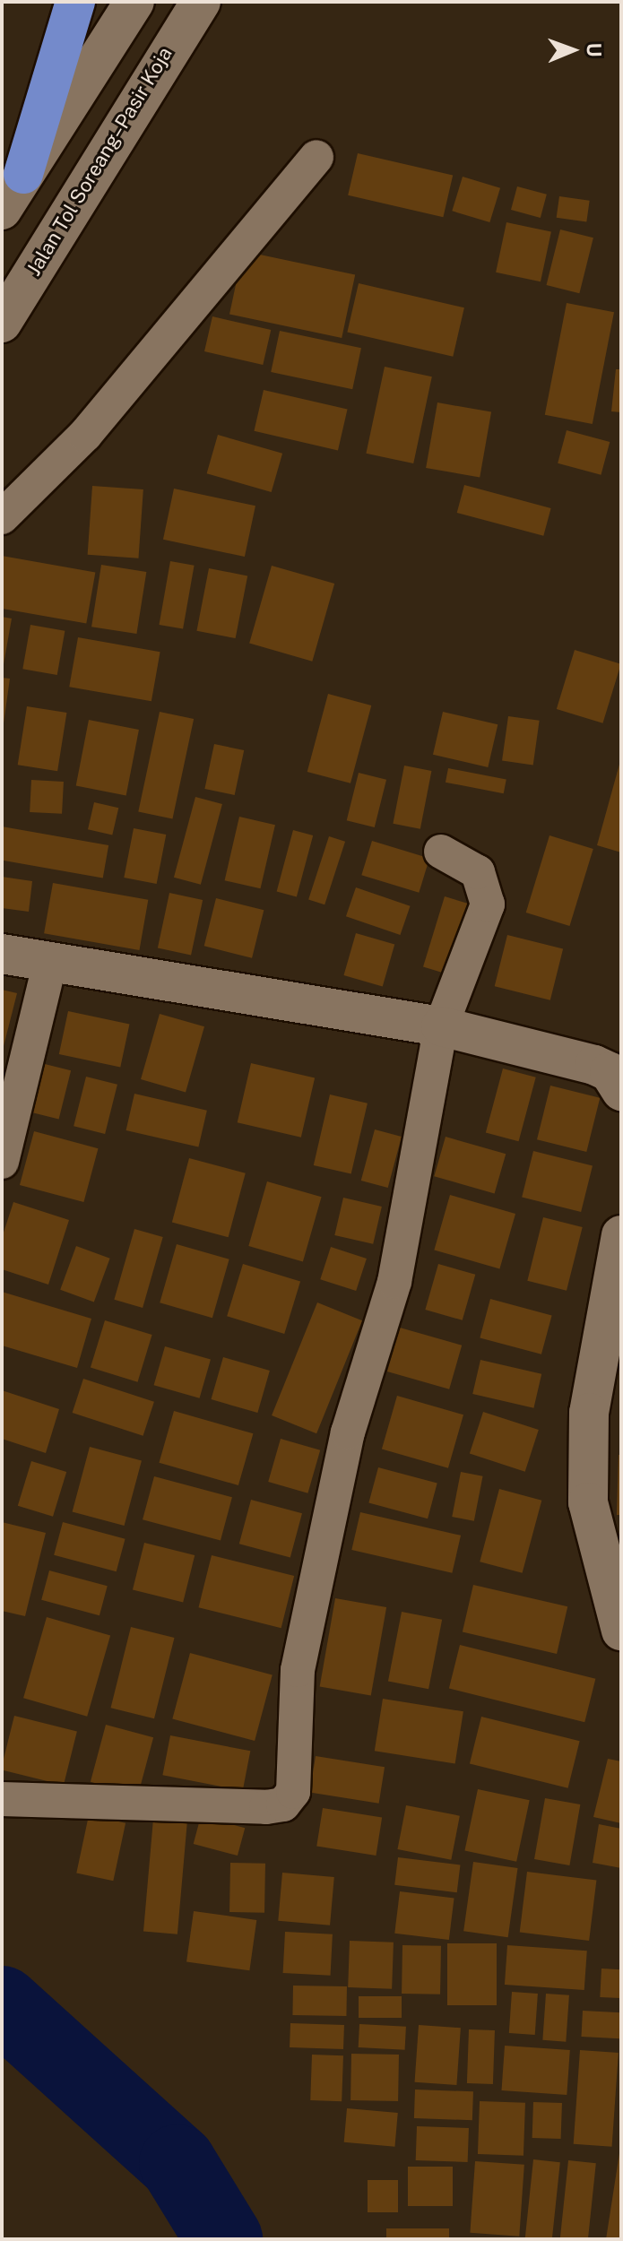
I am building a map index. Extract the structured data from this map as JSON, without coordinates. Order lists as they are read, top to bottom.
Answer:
{
  "streets": {
    "street": ["Jalan Tol Soreang–Pasir Koja"]
  },
  "north": "right"
}
